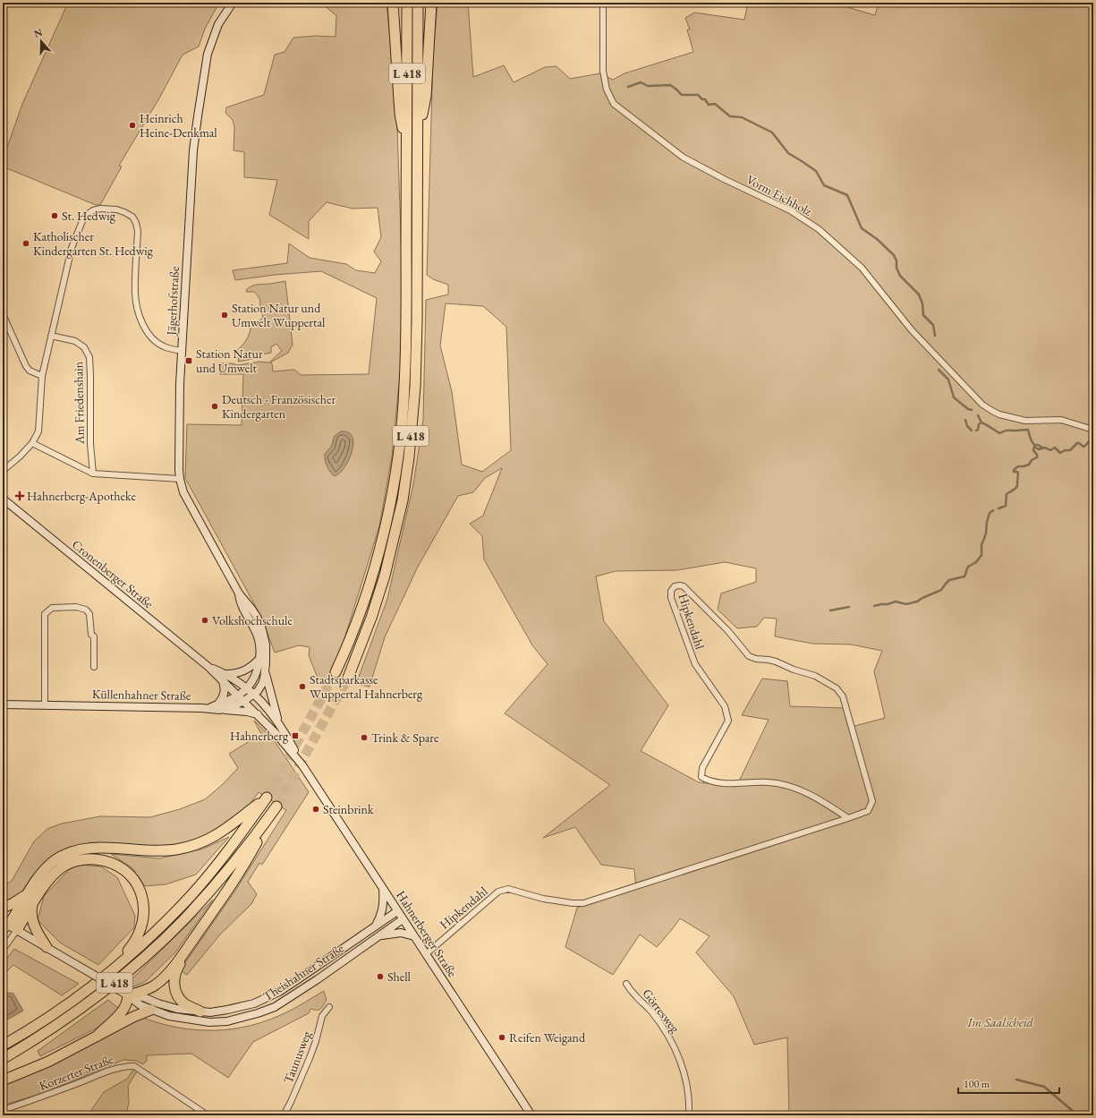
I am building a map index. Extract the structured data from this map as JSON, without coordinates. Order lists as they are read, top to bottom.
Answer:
{
  "streets": {
    "highway": ["L 418"],
    "main road": [
      "Jägerhofstraße",
      "Cronenberger Straße",
      "Küllenhahner Straße",
      "Hahnerberger Straße",
      "Theishahner Straße"
    ],
    "street": [
      "Vorm Eichholz",
      "Am Friedenshain",
      "Hipkendahl",
      "Görresweg",
      "Taunusweg",
      "Korzerter Straße"
    ]
  },
  "crossings": [
    ["L 418", "Theishahner Straße"],
    ["Jägerhofstraße", "Am Friedenshain"],
    ["Jägerhofstraße", "Cronenberger Straße"],
    ["Jägerhofstraße", "Küllenhahner Straße"],
    ["Jägerhofstraße", "Hahnerberger Straße"],
    ["Cronenberger Straße", "Hahnerberger Straße"],
    ["Hipkendahl", "Hahnerberger Straße"],
    ["Hahnerberger Straße", "Theishahner Straße"]
  ],
  "parks": ["Im Saalscheid"],
  "places": {
    "other": [
      "Heinrich Heine-Denkmal",
      "St. Hedwig",
      "Katholischer Kindergarten St. Hedwig",
      "Station Natur und Umwelt Wuppertal",
      "Deutsch - Französischer Kindergarten",
      "Volkshochschule",
      "Stadtsparkasse Wuppertal Hahnerberg",
      "Trink & Spare",
      "Steinbrink",
      "Shell",
      "Reifen Weigand"
    ],
    "transit": ["Station Natur und Umwelt", "Hahnerberg"],
    "health": ["Hahnerberg-Apotheke"]
  },
  "scale_bar": "100 m",
  "north": "top"
}
